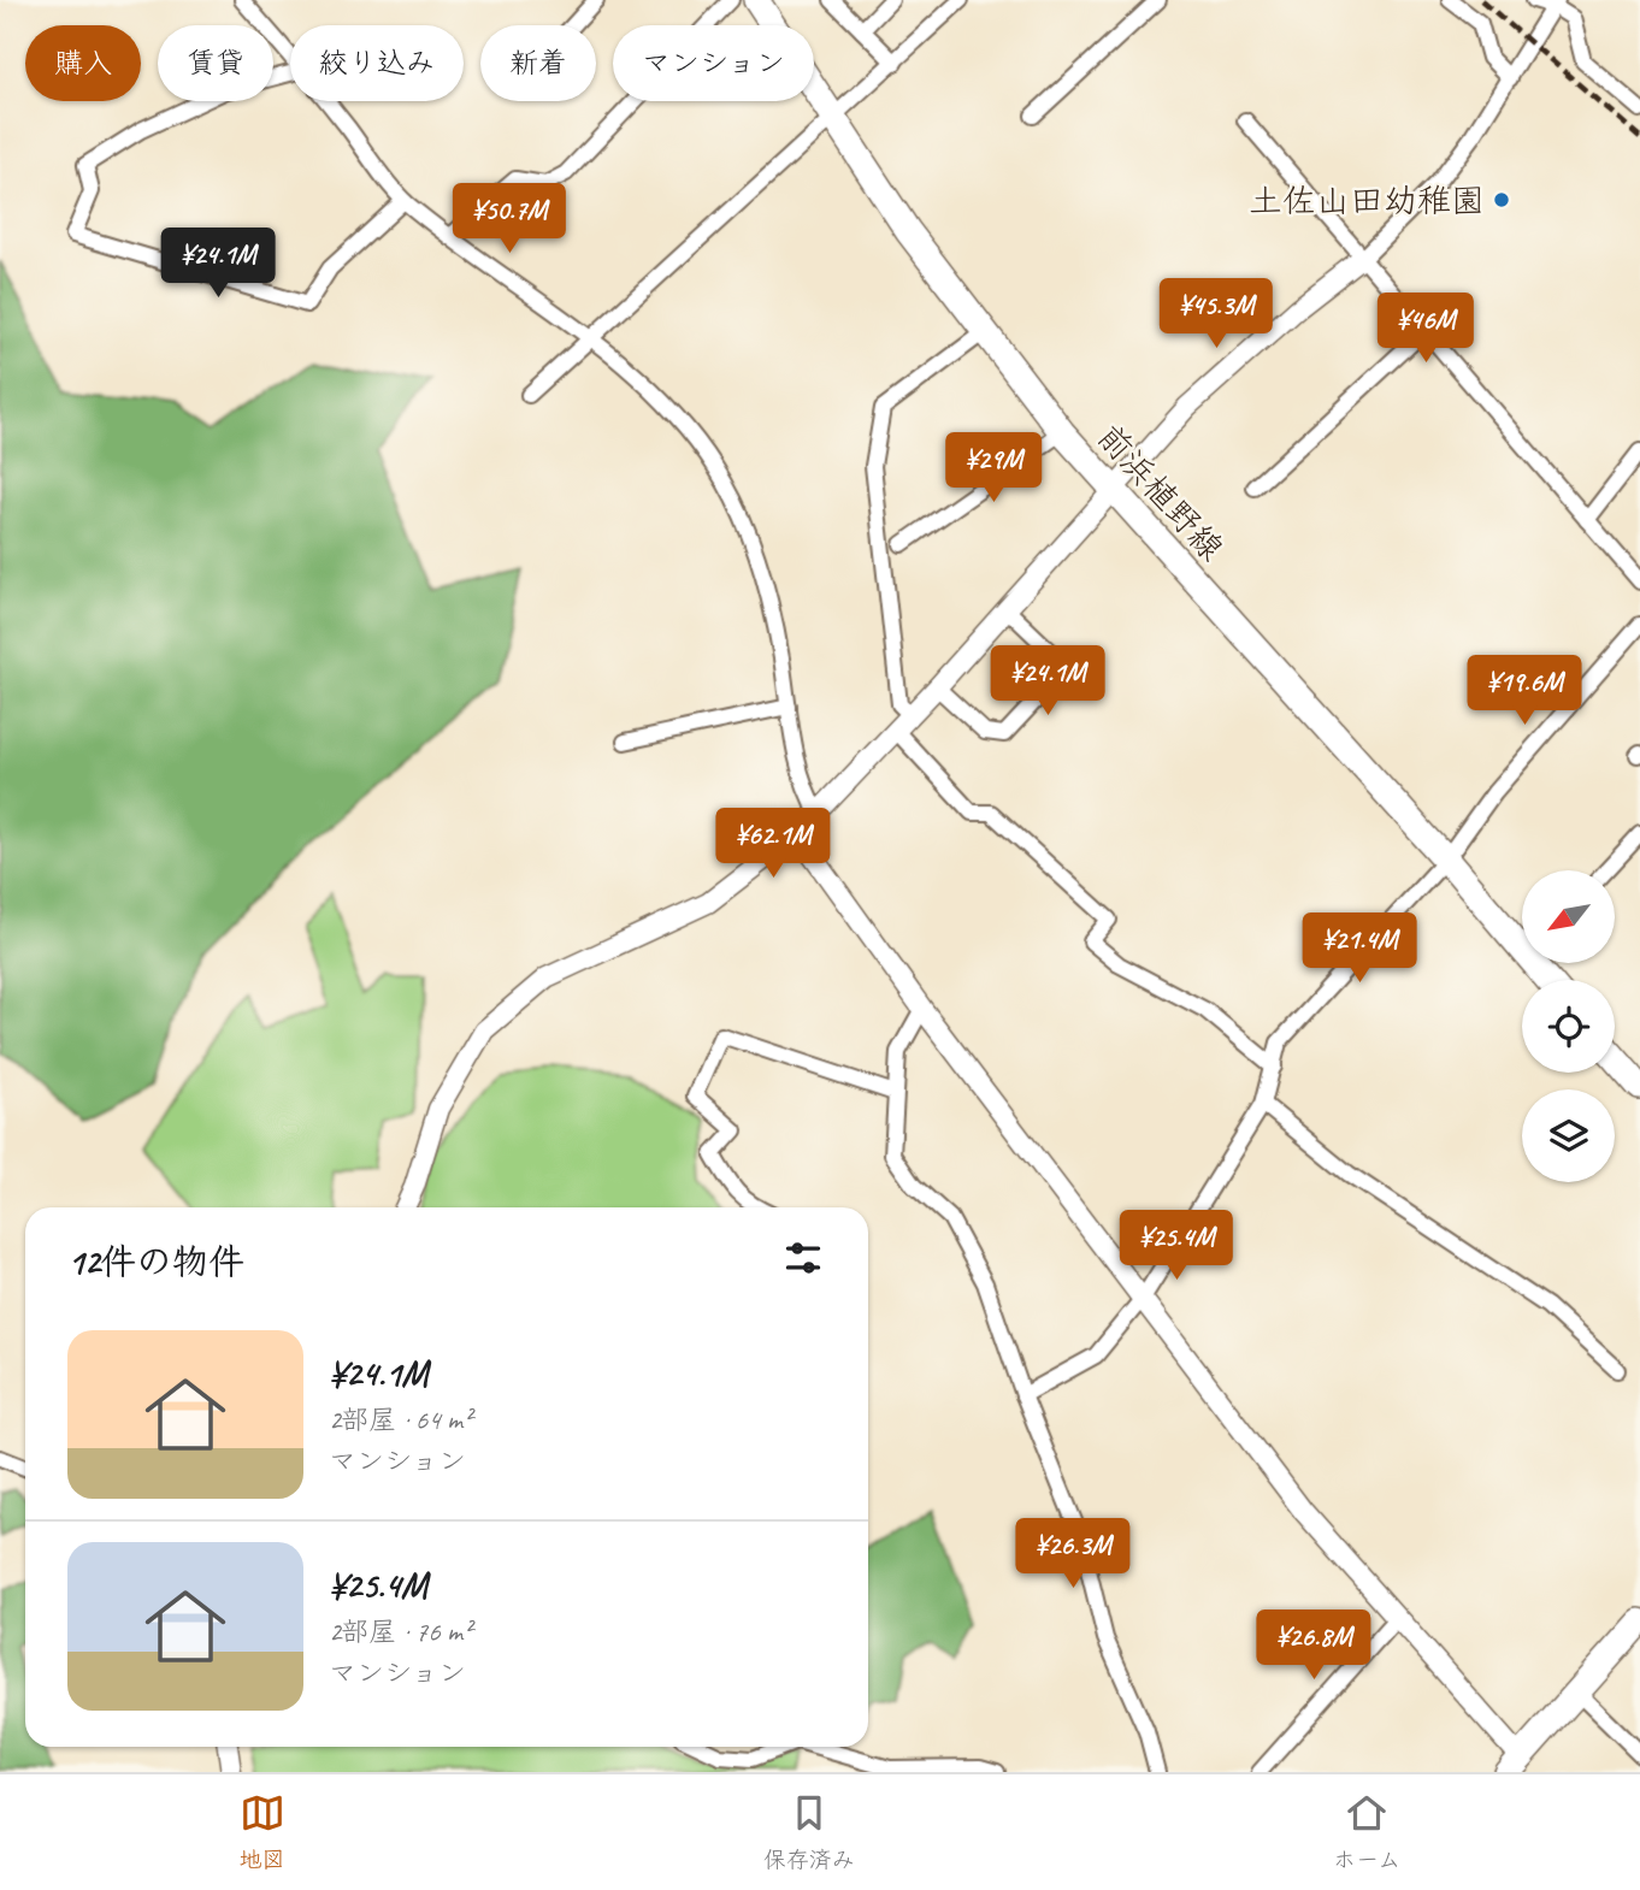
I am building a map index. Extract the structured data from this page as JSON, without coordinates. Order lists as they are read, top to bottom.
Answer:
{
  "streets": {
    "main road": ["前浜植野線"]
  },
  "places": ["土佐山田幼稚園"],
  "north": "bottom left",
  "page": {
    "chip": [
      "購入",
      "賃貸",
      "絞り込み",
      "新着",
      "マンション"
    ],
    "price": [
      "¥50.7M",
      "¥24.1M",
      "¥45.3M",
      "¥46M",
      "¥29M",
      "¥24.1M",
      "¥19.6M",
      "¥62.1M",
      "¥21.4M",
      "¥25.4M",
      "¥26.3M",
      "¥26.8M"
    ],
    "heading": "12件の物件",
    "list": [
      {
        "name": "¥24.1M",
        "note": "2部屋 · 64 m² · マンション"
      },
      {
        "name": "¥25.4M",
        "note": "2部屋 · 76 m² · マンション"
      }
    ],
    "tabs": ["地図", "保存済み", "ホーム"]
  }
}
